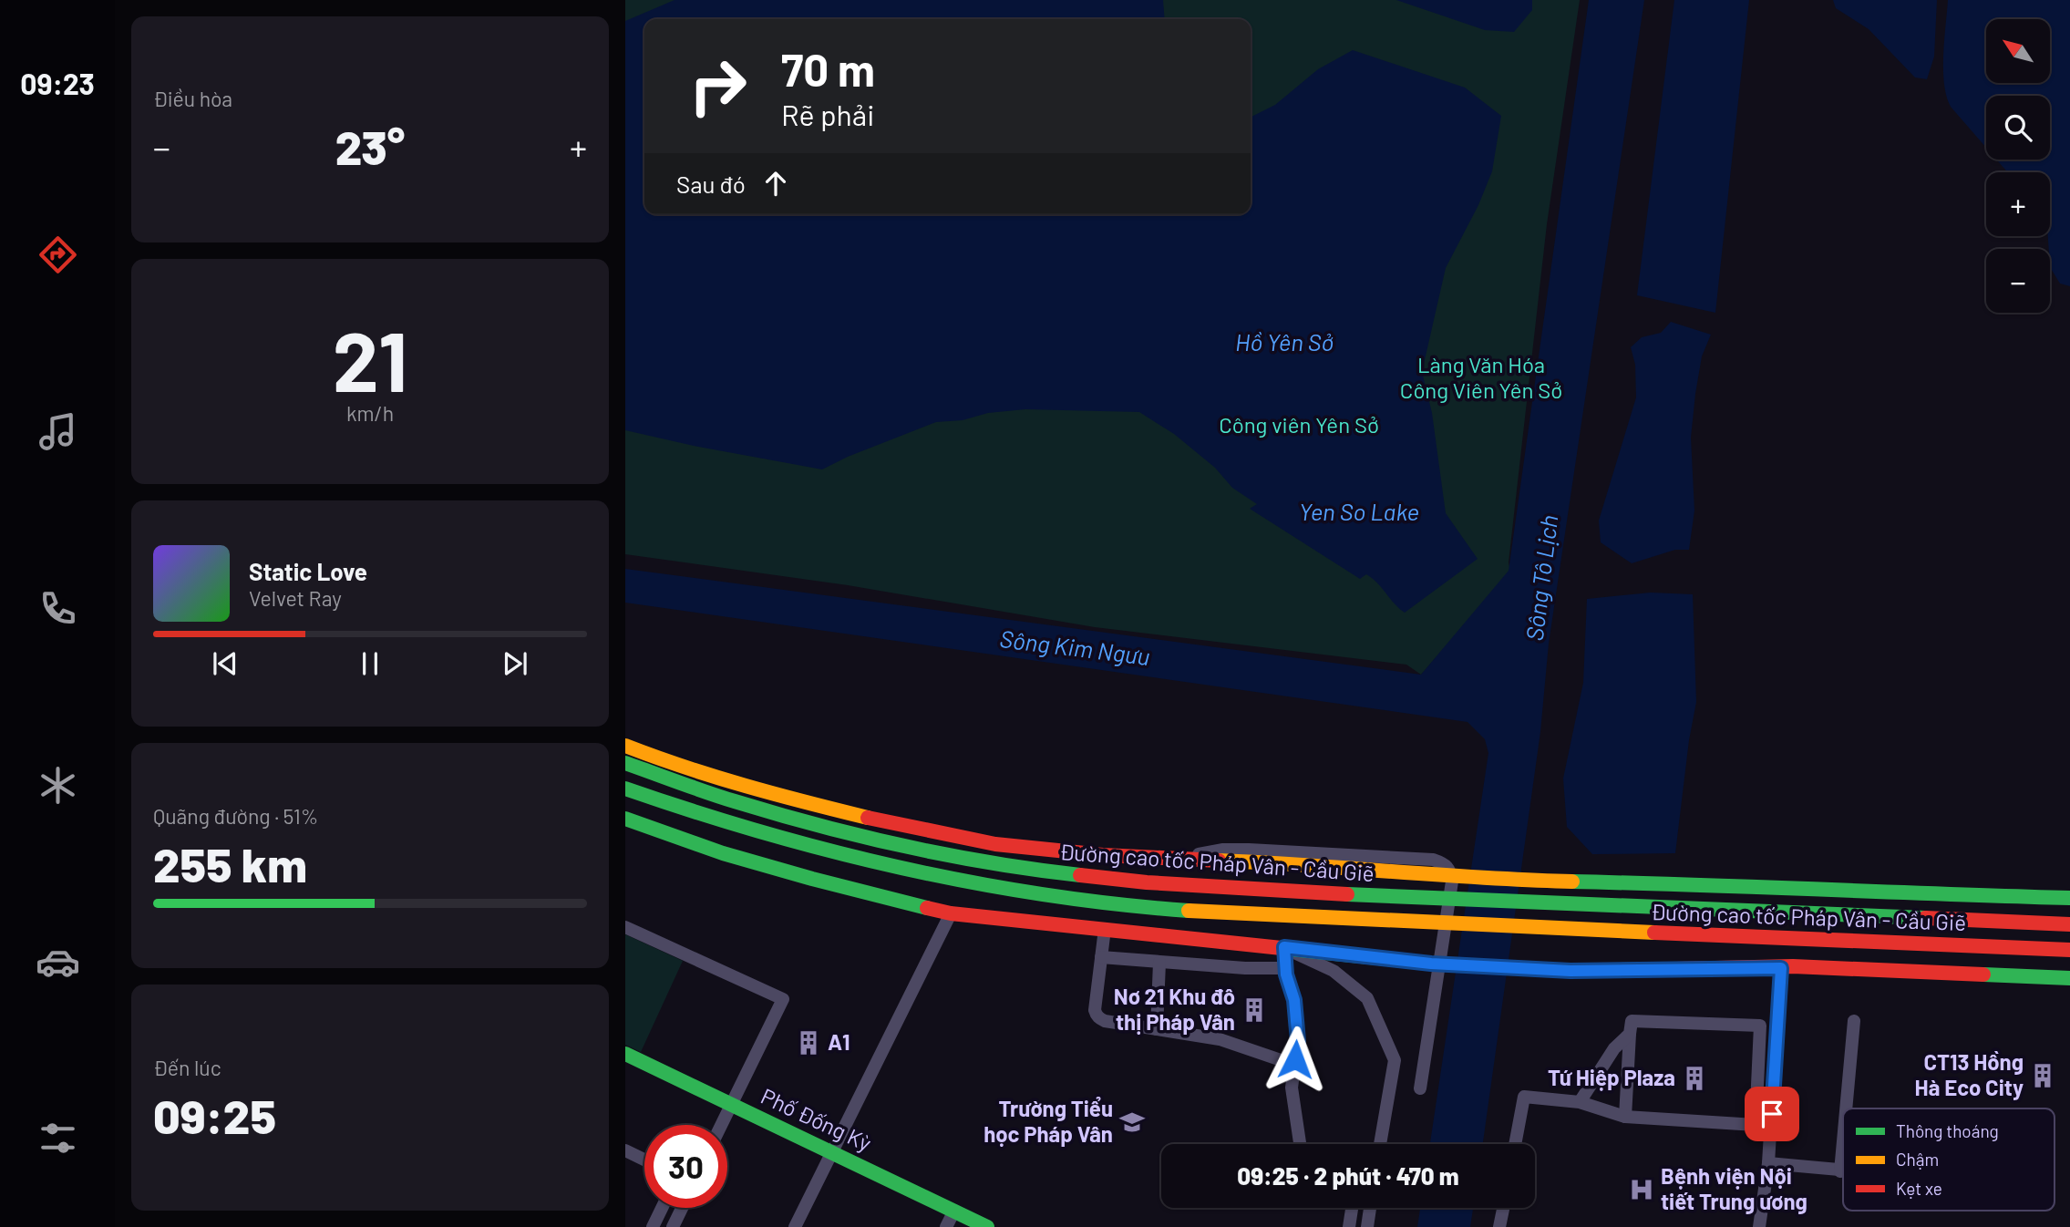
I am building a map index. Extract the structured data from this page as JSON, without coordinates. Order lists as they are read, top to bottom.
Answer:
{
  "streets": {
    "main road": ["Đường cao tốc Pháp Vân - Cầu Giẽ", "Phố Đống Kỳ"]
  },
  "water": [
    "Hồ Yên Sở",
    "Yen So Lake",
    "Sông Tô Lịch",
    "Sông Kim Ngưu"
  ],
  "parks": ["Làng Văn Hóa Công Viên Yên Sở", "Công viên Yên Sở"],
  "places": {
    "building": [
      "Nơ 21 Khu đô thị Pháp Vân",
      "A1",
      "CT13 Hồng Hà Eco City",
      "Tứ Hiệp Plaza"
    ],
    "school or university": ["Trường Tiểu học Pháp Vân"],
    "hospital": ["Bệnh viện Nội tiết Trung ương"]
  },
  "legend": ["Thông thoáng", "Chậm", "Kẹt xe"],
  "north": "top left",
  "page": {
    "tabs": "09:23",
    "tile": [
      "Điều hòa",
      ["21", "km/h"],
      ["Quãng đường · 51%", "255 km"],
      ["Đến lúc", "09:25"]
    ],
    "map_buttons": ["+", "−"],
    "turn": ["70 m", "Rẽ phải"],
    "heat": ["−", "23°", "+"],
    "then": "Sau đó",
    "song": ["Static Love", "Velvet Ray"],
    "limit": "30",
    "trip": "09:25 · 2 phút · 470 m"
  }
}
